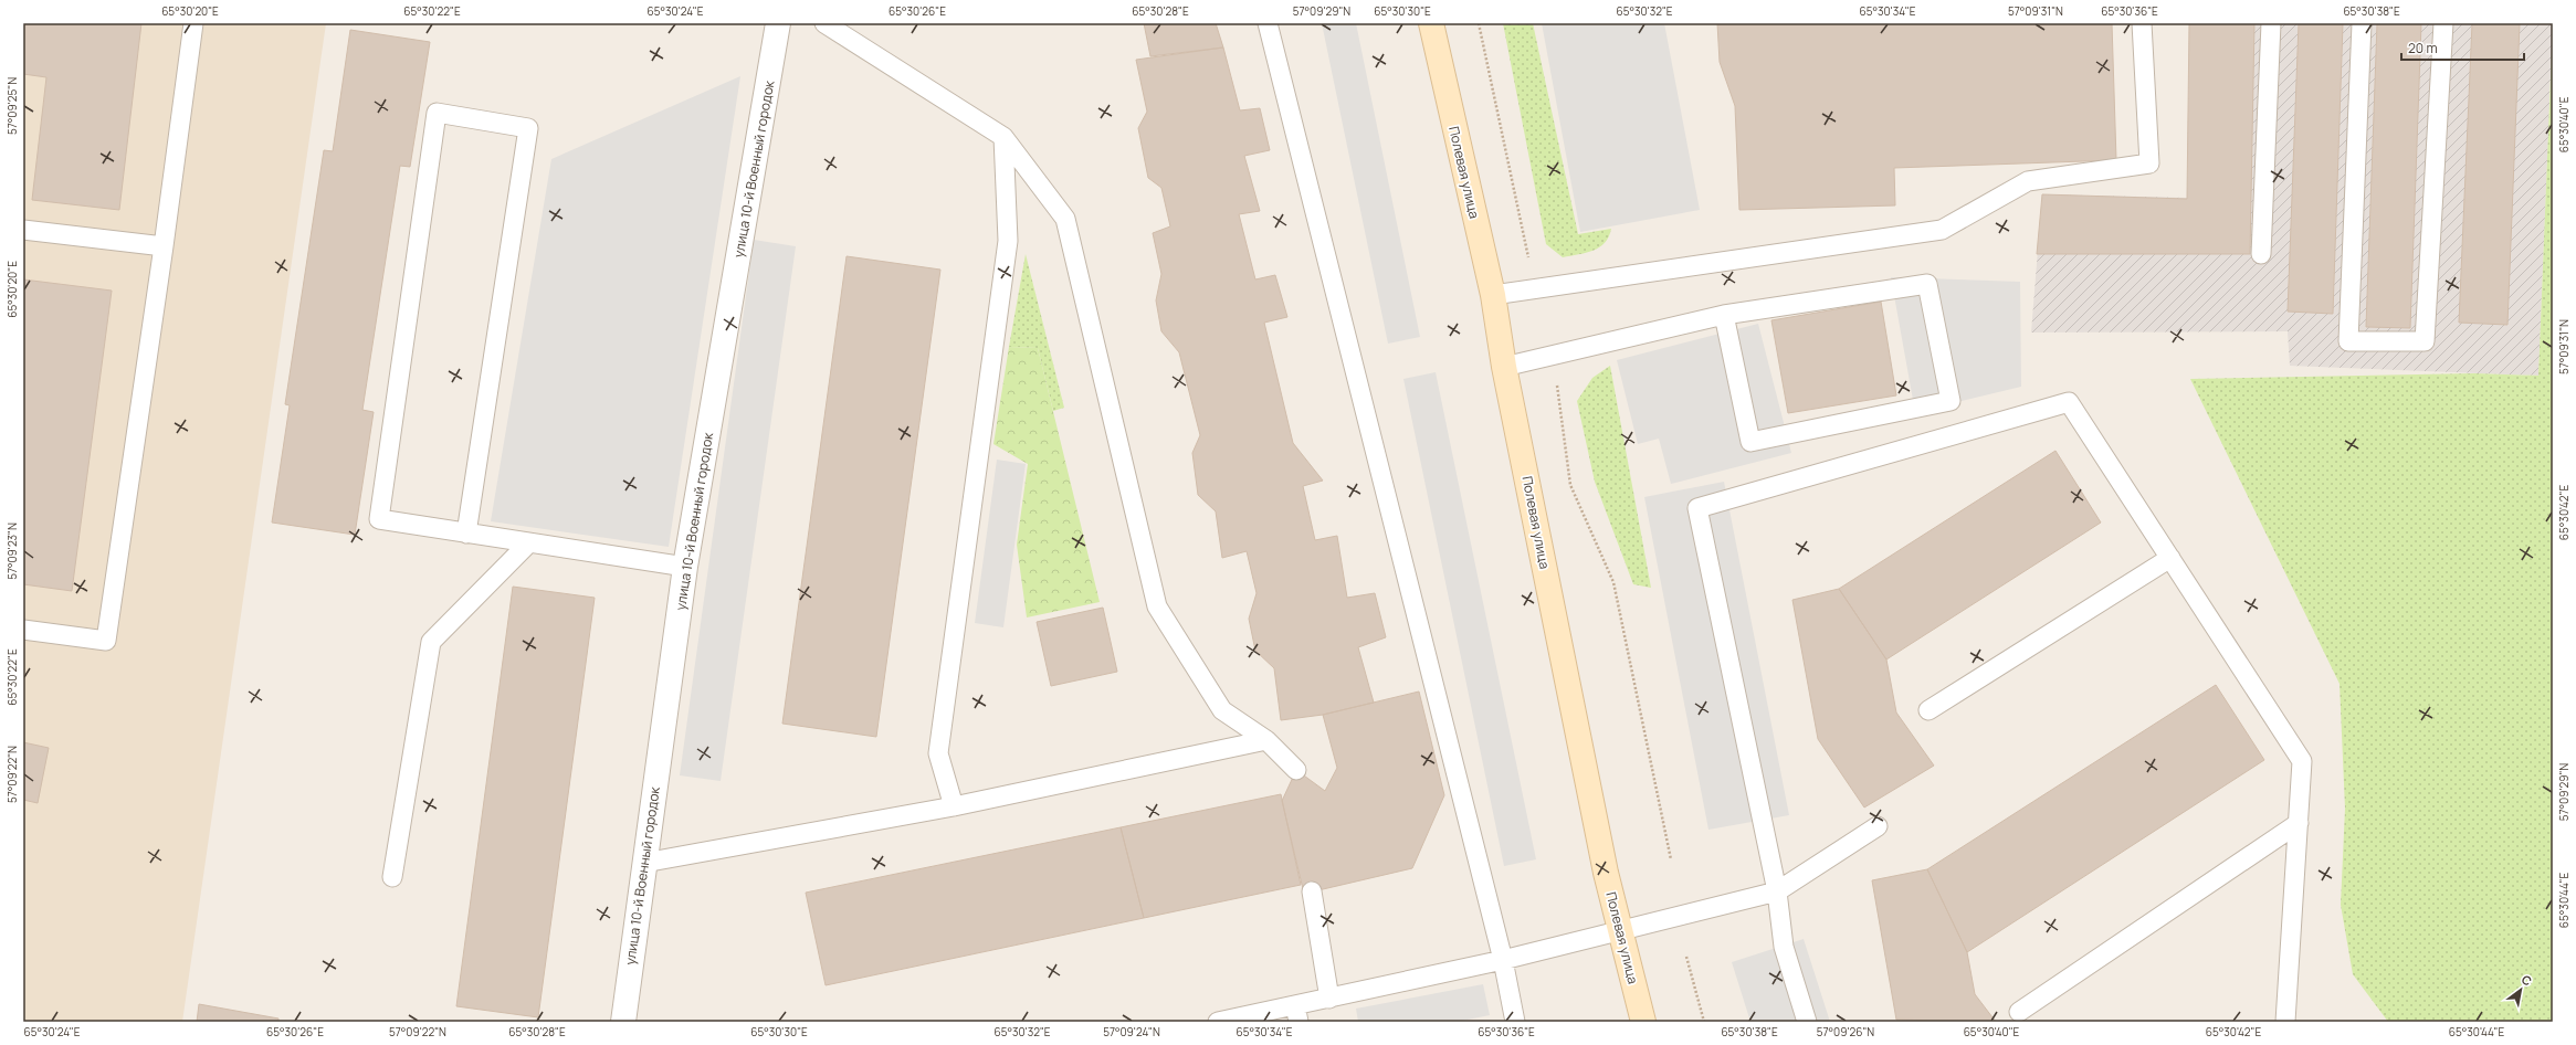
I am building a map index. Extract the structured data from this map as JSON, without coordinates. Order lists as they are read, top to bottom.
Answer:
{
  "streets": {
    "street": ["улица 10-й Военный городок", "Полевая улица"]
  },
  "scale_bar": "20 m",
  "north": "top right",
  "coordinates": [
    "65°30'20\"E",
    "65°30'22\"E",
    "65°30'24\"E",
    "65°30'26\"E",
    "65°30'28\"E",
    "57°09'29\"N",
    "65°30'30\"E",
    "65°30'32\"E",
    "65°30'34\"E",
    "57°09'31\"N",
    "65°30'36\"E",
    "65°30'38\"E",
    "57°09'25\"N",
    "65°30'40\"E",
    "65°30'42\"E",
    "57°09'23\"N",
    "57°09'22\"N",
    "65°30'44\"E",
    "57°09'24\"N",
    "57°09'26\"N"
  ]
}
